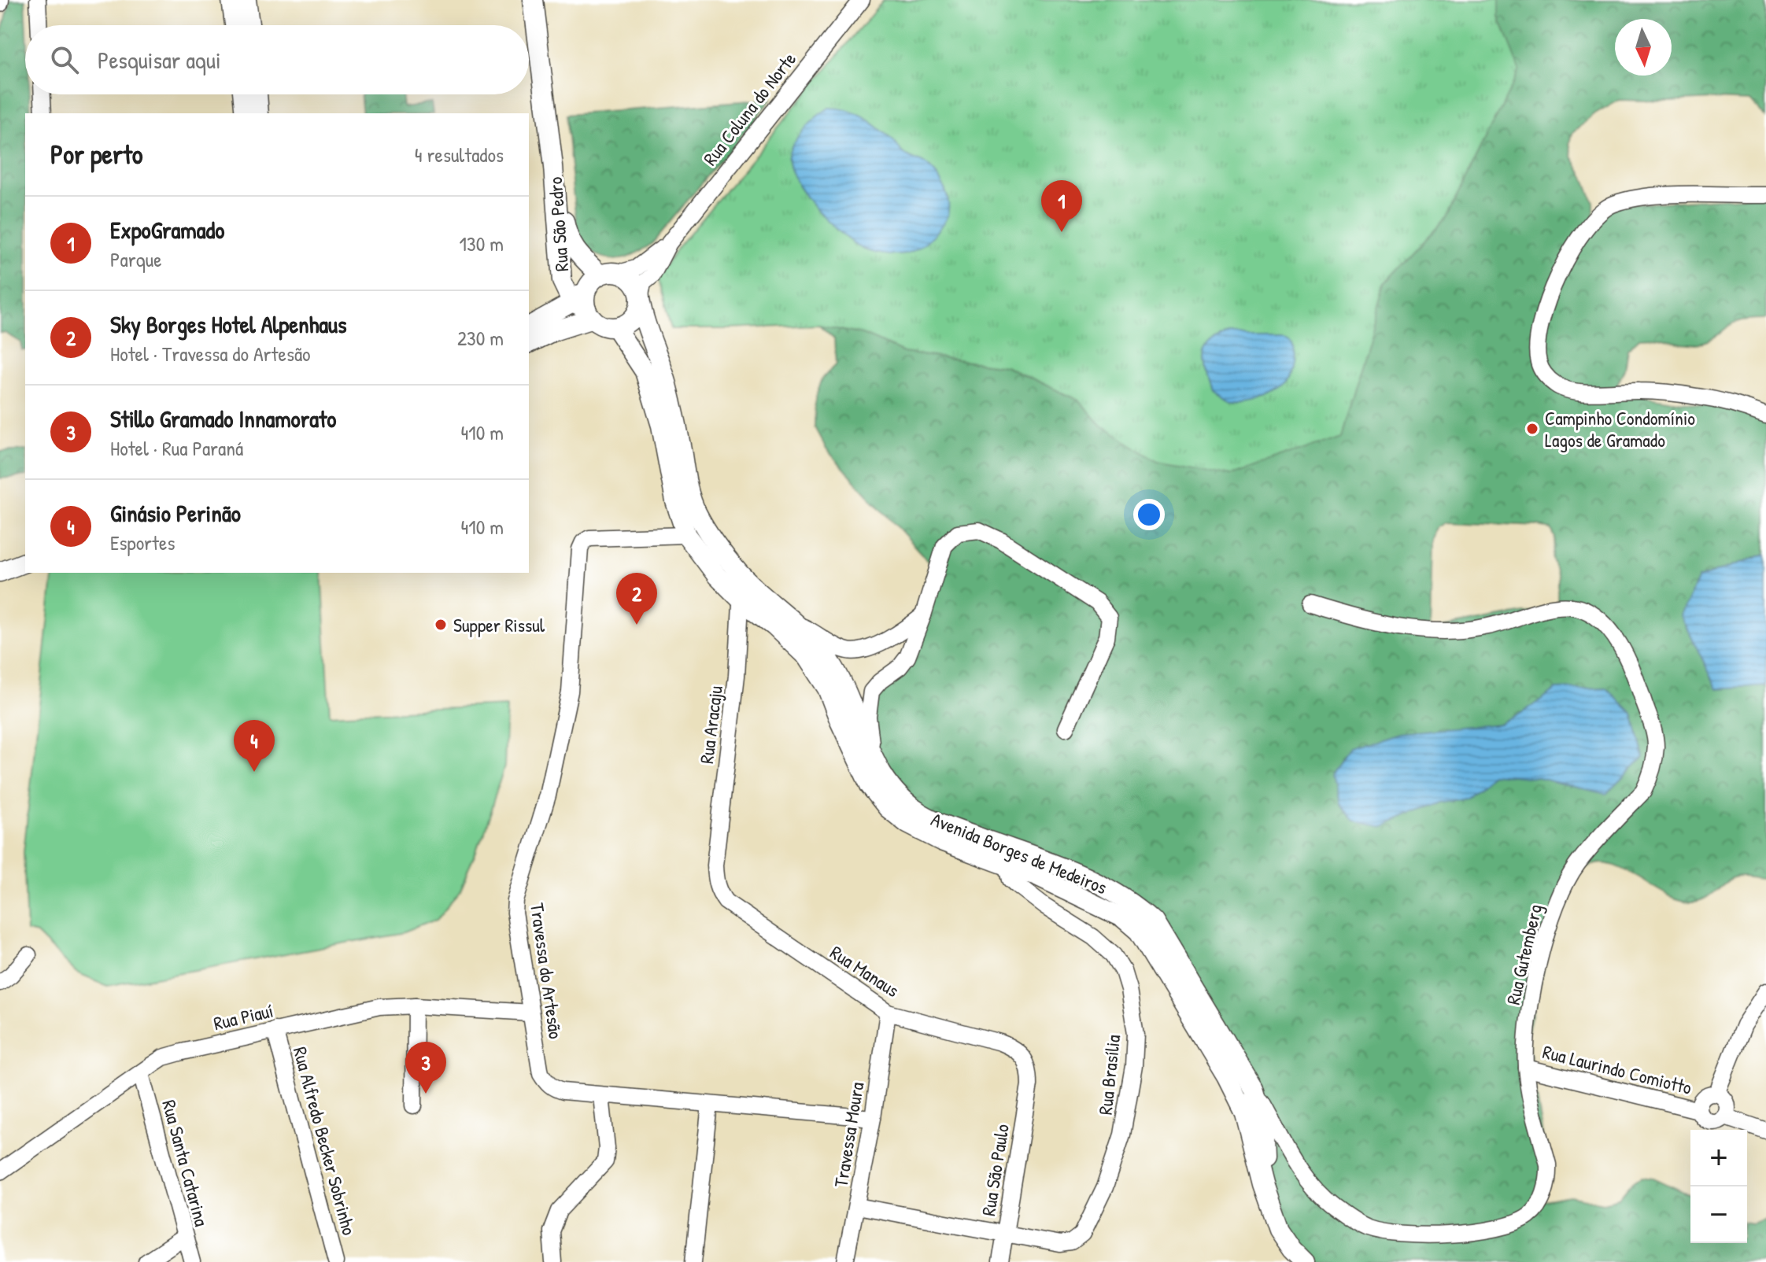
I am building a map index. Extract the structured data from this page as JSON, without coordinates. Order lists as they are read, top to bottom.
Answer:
{
  "streets": {
    "main road": ["Rua São Pedro", "Avenida Borges de Medeiros"],
    "street": [
      "Rua Coluna do Norte",
      "Rua Aracaju",
      "Rua Gutemberg",
      "Travessa do Artesão",
      "Rua Manaus",
      "Rua Piauí",
      "Rua Laurindo Comiotto",
      "Rua Brasília",
      "Travessa Moura",
      "Rua Alfredo Becker Sobrinho",
      "Rua Santa Catarina",
      "Rua São Paulo"
    ]
  },
  "crossings": [
    ["Rua Coluna do Norte", "Rua São Pedro"],
    ["Rua Coluna do Norte", "Avenida Borges de Medeiros"],
    ["Rua São Pedro", "Avenida Borges de Medeiros"],
    ["Rua Aracaju", "Avenida Borges de Medeiros"],
    ["Rua Aracaju", "Rua Manaus"],
    ["Avenida Borges de Medeiros", "Rua Gutemberg"],
    ["Avenida Borges de Medeiros", "Travessa do Artesão"],
    ["Avenida Borges de Medeiros", "Rua Brasília"],
    ["Rua Gutemberg", "Rua Laurindo Comiotto"],
    ["Travessa do Artesão", "Rua Piauí"],
    ["Travessa do Artesão", "Travessa Moura"],
    ["Rua Manaus", "Travessa Moura"],
    ["Rua Manaus", "Rua São Paulo"],
    ["Rua Piauí", "Rua Alfredo Becker Sobrinho"],
    ["Rua Piauí", "Rua Santa Catarina"],
    ["Rua Brasília", "Travessa Moura"],
    ["Rua Brasília", "Rua São Paulo"]
  ],
  "places": ["Campinho Condomínio Lagos de Gramado", "Supper Rissul"],
  "north": "bottom",
  "page": {
    "search": "Pesquisar aqui",
    "heading": ["Por perto", "4 resultados"],
    "pins": [
      "1",
      "2",
      "4",
      "3"
    ],
    "list": [
      {
        "mark": "1",
        "name": "ExpoGramado",
        "note": "Parque",
        "value": "130 m"
      },
      {
        "mark": "2",
        "name": "Sky Borges Hotel Alpenhaus",
        "note": "Hotel · Travessa do Artesão",
        "value": "230 m"
      },
      {
        "mark": "3",
        "name": "Stillo Gramado Innamorato",
        "note": "Hotel · Rua Paraná",
        "value": "410 m"
      },
      {
        "mark": "4",
        "name": "Ginásio Perinão",
        "note": "Esportes",
        "value": "410 m"
      }
    ],
    "map_buttons": ["+", "−"]
  }
}
